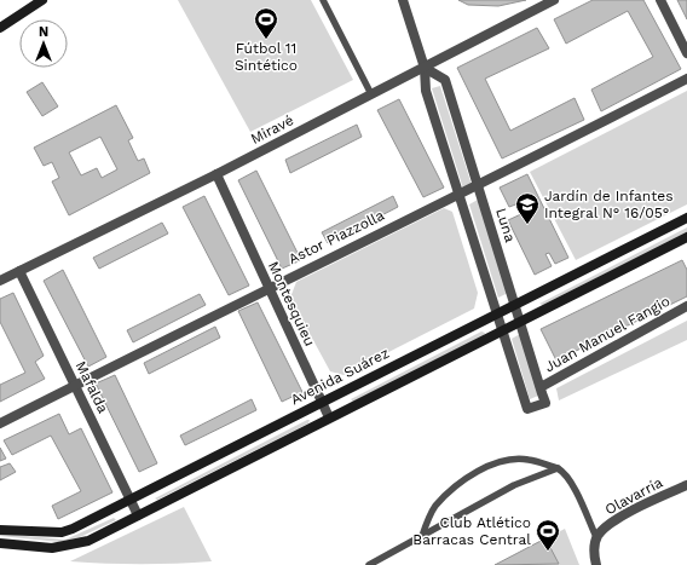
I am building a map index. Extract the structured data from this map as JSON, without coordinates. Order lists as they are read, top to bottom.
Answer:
{
  "streets": {
    "street": [
      "Miravé",
      "Luna",
      "Astor Piazzolla",
      "Montesquieu",
      "Juan Manuel Fangio",
      "Avenida Suárez",
      "Mafalda",
      "Olavarría"
    ]
  },
  "crossings": [
    ["Miravé", "Luna"],
    ["Miravé", "Montesquieu"],
    ["Miravé", "Mafalda"],
    ["Luna", "Astor Piazzolla"],
    ["Luna", "Juan Manuel Fangio"],
    ["Luna", "Avenida Suárez"],
    ["Astor Piazzolla", "Montesquieu"],
    ["Astor Piazzolla", "Mafalda"],
    ["Montesquieu", "Avenida Suárez"],
    ["Avenida Suárez", "Mafalda"]
  ],
  "places": {
    "sports": ["Fútbol 11 Sintético", "Club Atlético Barracas Central"],
    "school or university": ["Jardín de Infantes Integral N° 16/05°"]
  },
  "north": "top"
}
